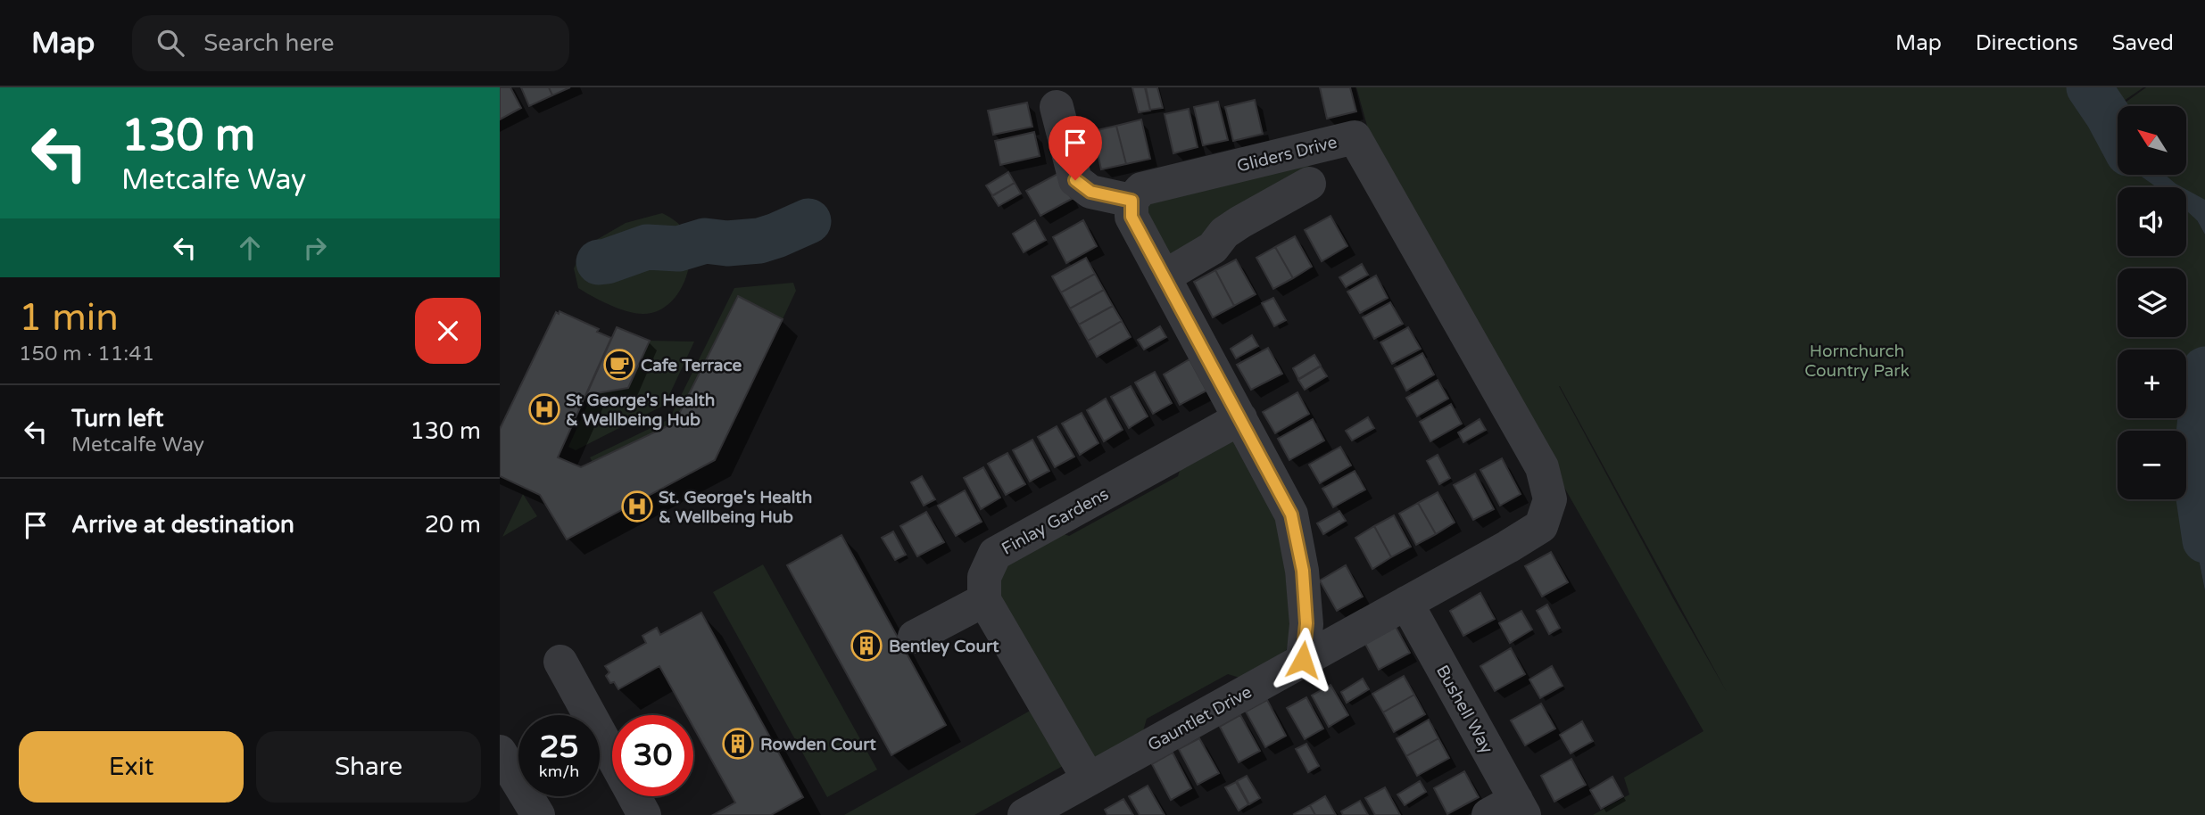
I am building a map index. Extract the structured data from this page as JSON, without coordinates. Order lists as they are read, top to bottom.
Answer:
{
  "streets": {
    "street": [
      "Gliders Drive",
      "Finlay Gardens",
      "Bushell Way",
      "Gauntlet Drive"
    ]
  },
  "crossings": [
    ["Gliders Drive", "Bushell Way"],
    ["Gliders Drive", "Gauntlet Drive"],
    ["Bushell Way", "Gauntlet Drive"]
  ],
  "parks": ["Hornchurch Country Park"],
  "places": {
    "cafe": ["Cafe Terrace"],
    "hospital": ["St George's Health & Wellbeing Hub", "St. George's Health & Wellbeing Hub"],
    "building": ["Bentley Court", "Rowden Court"]
  },
  "north": "top left",
  "page": {
    "header": "Map",
    "search": "Search here",
    "nav": ["Map", "Directions", "Saved"],
    "turn": ["130 m", "Metcalfe Way"],
    "map_buttons": ["+", "−"],
    "heading": ["1 min", "150 m · 11:41"],
    "list": [
      {
        "name": "Turn left",
        "note": "Metcalfe Way",
        "value": "130 m"
      },
      {
        "name": "Arrive at destination",
        "value": "20 m"
      }
    ],
    "speed": "25 km/h",
    "limit": "30",
    "buttons": ["Exit", "Share"]
  }
}
